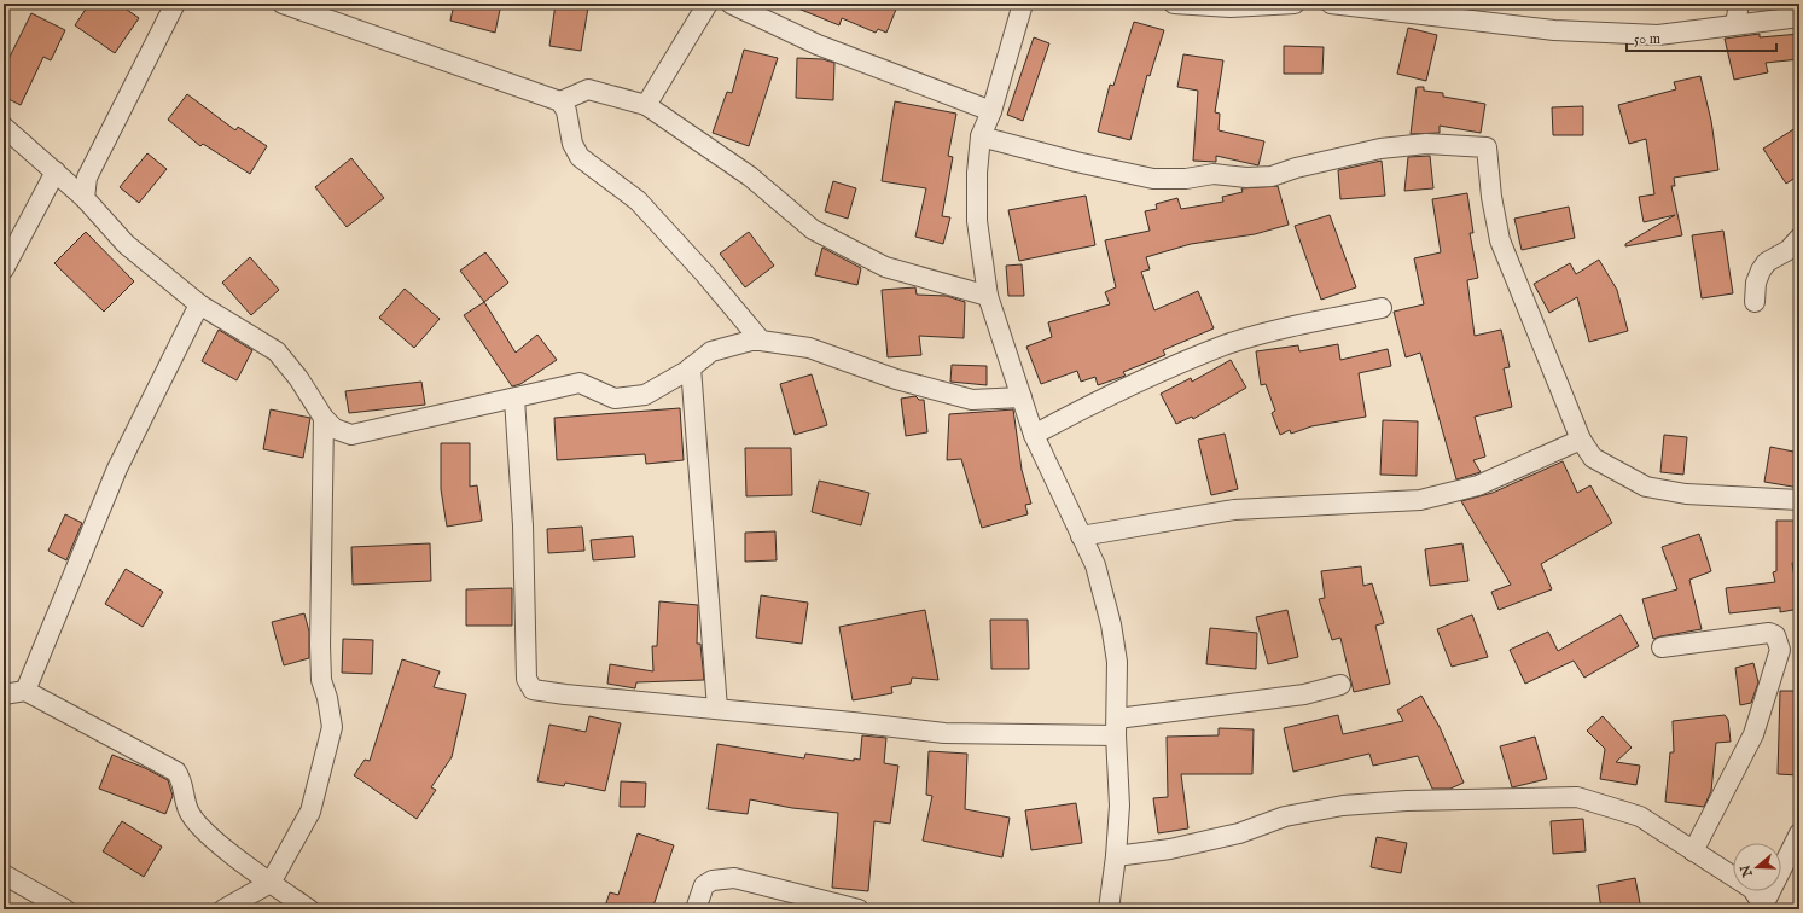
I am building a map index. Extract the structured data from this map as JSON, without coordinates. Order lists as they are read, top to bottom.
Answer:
{
  "scale_bar": "50 m",
  "north": "left"
}
